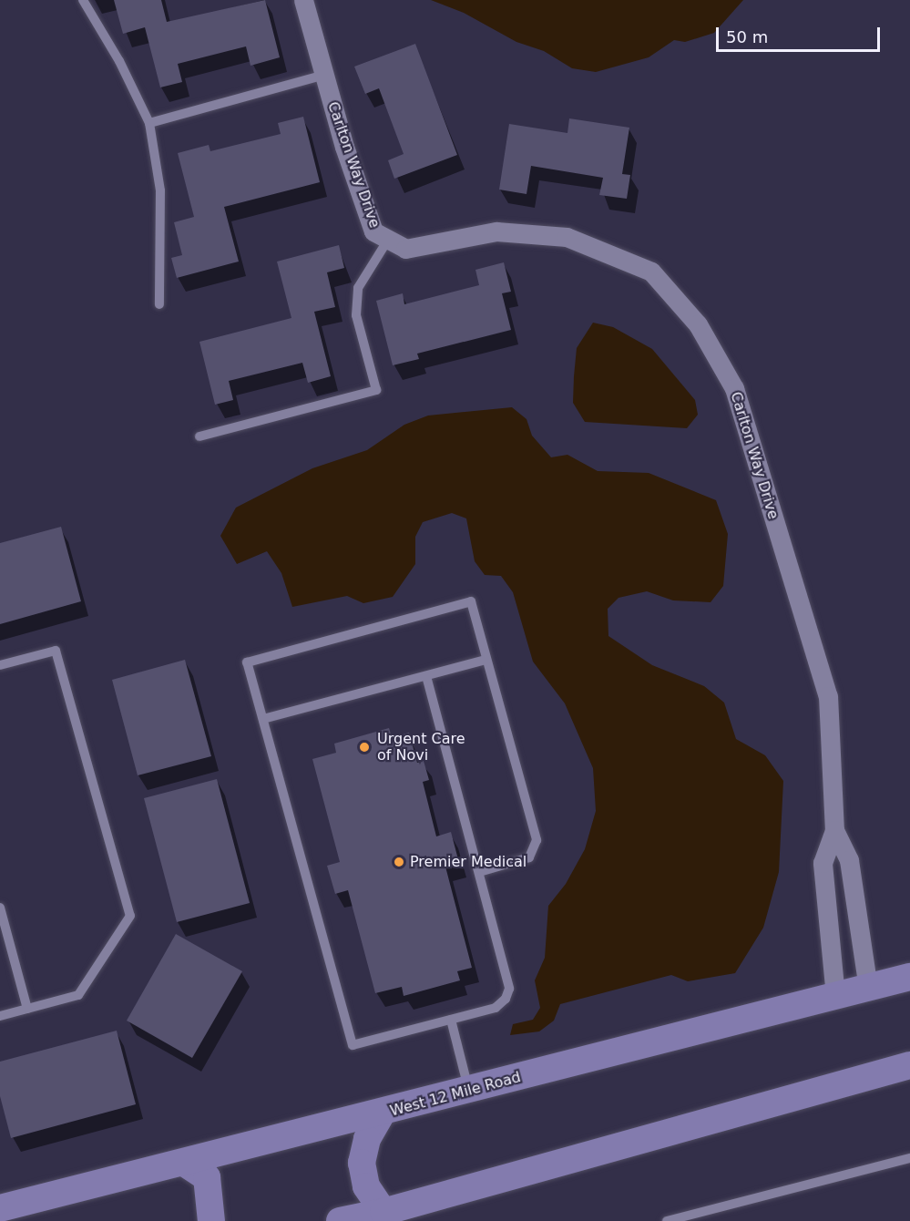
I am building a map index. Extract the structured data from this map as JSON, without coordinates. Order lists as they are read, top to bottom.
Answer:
{
  "streets": {
    "main road": ["West 12 Mile Road"],
    "street": ["Carlton Way Drive"]
  },
  "crossings": [
    ["Carlton Way Drive", "West 12 Mile Road"]
  ],
  "places": ["Urgent Care of Novi", "Premier Medical"],
  "scale_bar": "50 m"
}
